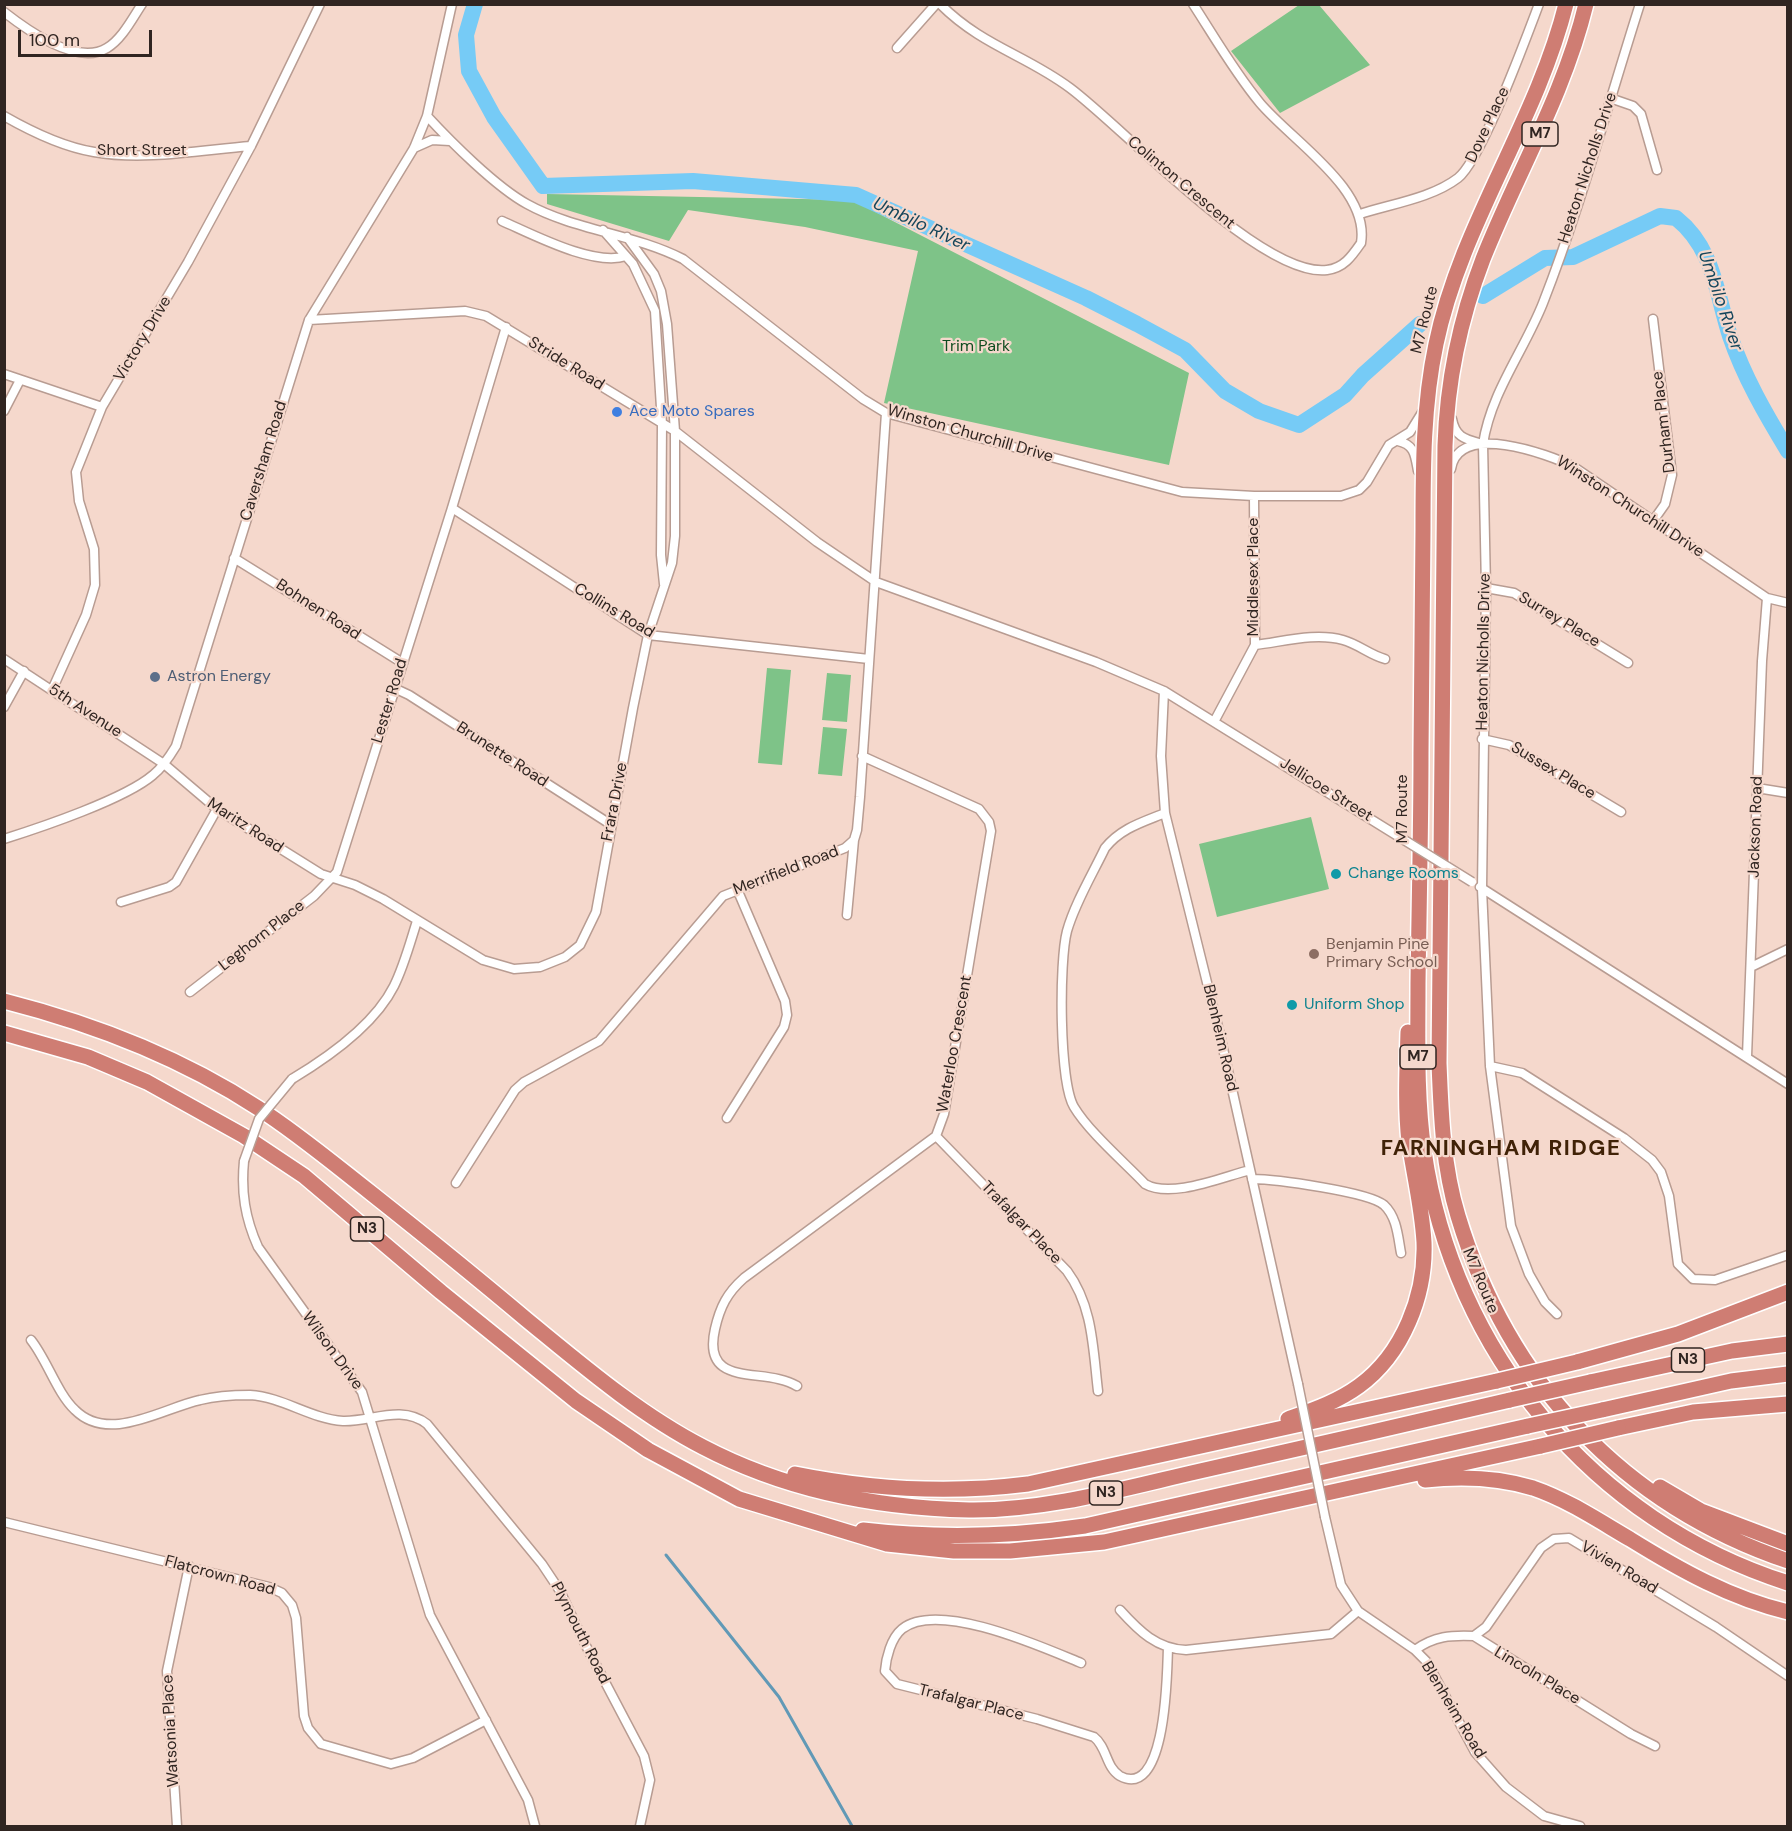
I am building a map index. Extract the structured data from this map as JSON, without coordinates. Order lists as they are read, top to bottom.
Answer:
{
  "streets": {
    "highway": ["M7", "M7 Route", "N3"],
    "street": [
      "Dove Place",
      "Short Street",
      "Heaton Nicholls Drive",
      "Colinton Crescent",
      "Victory Drive",
      "Stride Road",
      "Durham Place",
      "Winston Churchill Drive",
      "Caversham Road",
      "Middlesex Place",
      "Bohnen Road",
      "Collins Road",
      "Surrey Place",
      "Lester Road",
      "5th Avenue",
      "Brunette Road",
      "Sussex Place",
      "Jellicoe Street",
      "Frara Drive",
      "Maritz Road",
      "Jackson Road",
      "Merrifield Road",
      "Leghorn Place",
      "Blenheim Road",
      "Waterloo Crescent",
      "Trafalgar Place",
      "Wilson Drive",
      "Vivien Road",
      "Flatcrown Road",
      "Plymouth Road",
      "Lincoln Place",
      "Watsonia Place"
    ]
  },
  "crossings": [
    ["Dove Place", "Colinton Crescent"],
    ["Short Street", "Victory Drive"],
    ["Heaton Nicholls Drive", "Winston Churchill Drive"],
    ["Heaton Nicholls Drive", "Surrey Place"],
    ["Heaton Nicholls Drive", "Sussex Place"],
    ["Heaton Nicholls Drive", "Jellicoe Street"],
    ["M7 Route", "Winston Churchill Drive"],
    ["Victory Drive", "5th Avenue"],
    ["Stride Road", "Caversham Road"],
    ["Stride Road", "Lester Road"],
    ["Stride Road", "Jellicoe Street"],
    ["Stride Road", "Frara Drive"],
    ["Stride Road", "Merrifield Road"],
    ["Durham Place", "Winston Churchill Drive"],
    ["Winston Churchill Drive", "Caversham Road"],
    ["Winston Churchill Drive", "Middlesex Place"],
    ["Winston Churchill Drive", "Frara Drive"],
    ["Winston Churchill Drive", "Jackson Road"],
    ["Winston Churchill Drive", "Merrifield Road"],
    ["Caversham Road", "Bohnen Road"],
    ["Caversham Road", "5th Avenue"],
    ["Caversham Road", "Maritz Road"],
    ["Middlesex Place", "Jellicoe Street"],
    ["Bohnen Road", "Lester Road"],
    ["Collins Road", "Lester Road"],
    ["Collins Road", "Frara Drive"],
    ["Collins Road", "Merrifield Road"],
    ["Lester Road", "Brunette Road"],
    ["Lester Road", "Maritz Road"],
    ["Lester Road", "Leghorn Place"],
    ["5th Avenue", "Maritz Road"],
    ["Brunette Road", "Frara Drive"],
    ["Jellicoe Street", "Jackson Road"],
    ["Jellicoe Street", "Merrifield Road"],
    ["Jellicoe Street", "Blenheim Road"],
    ["Frara Drive", "Wilson Drive"],
    ["Maritz Road", "Leghorn Place"],
    ["Merrifield Road", "Waterloo Crescent"],
    ["Waterloo Crescent", "Trafalgar Place"],
    ["Wilson Drive", "Flatcrown Road"],
    ["Wilson Drive", "Plymouth Road"],
    ["Vivien Road", "Lincoln Place"],
    ["Flatcrown Road", "Watsonia Place"]
  ],
  "districts": ["FARNINGHAM RIDGE"],
  "water": ["Umbilo River"],
  "parks": ["Trim Park"],
  "places": [
    "Ace Moto Spares",
    "Astron Energy",
    "Change Rooms",
    "Benjamin Pine Primary School",
    "Uniform Shop"
  ],
  "scale_bar": "100 m"
}
